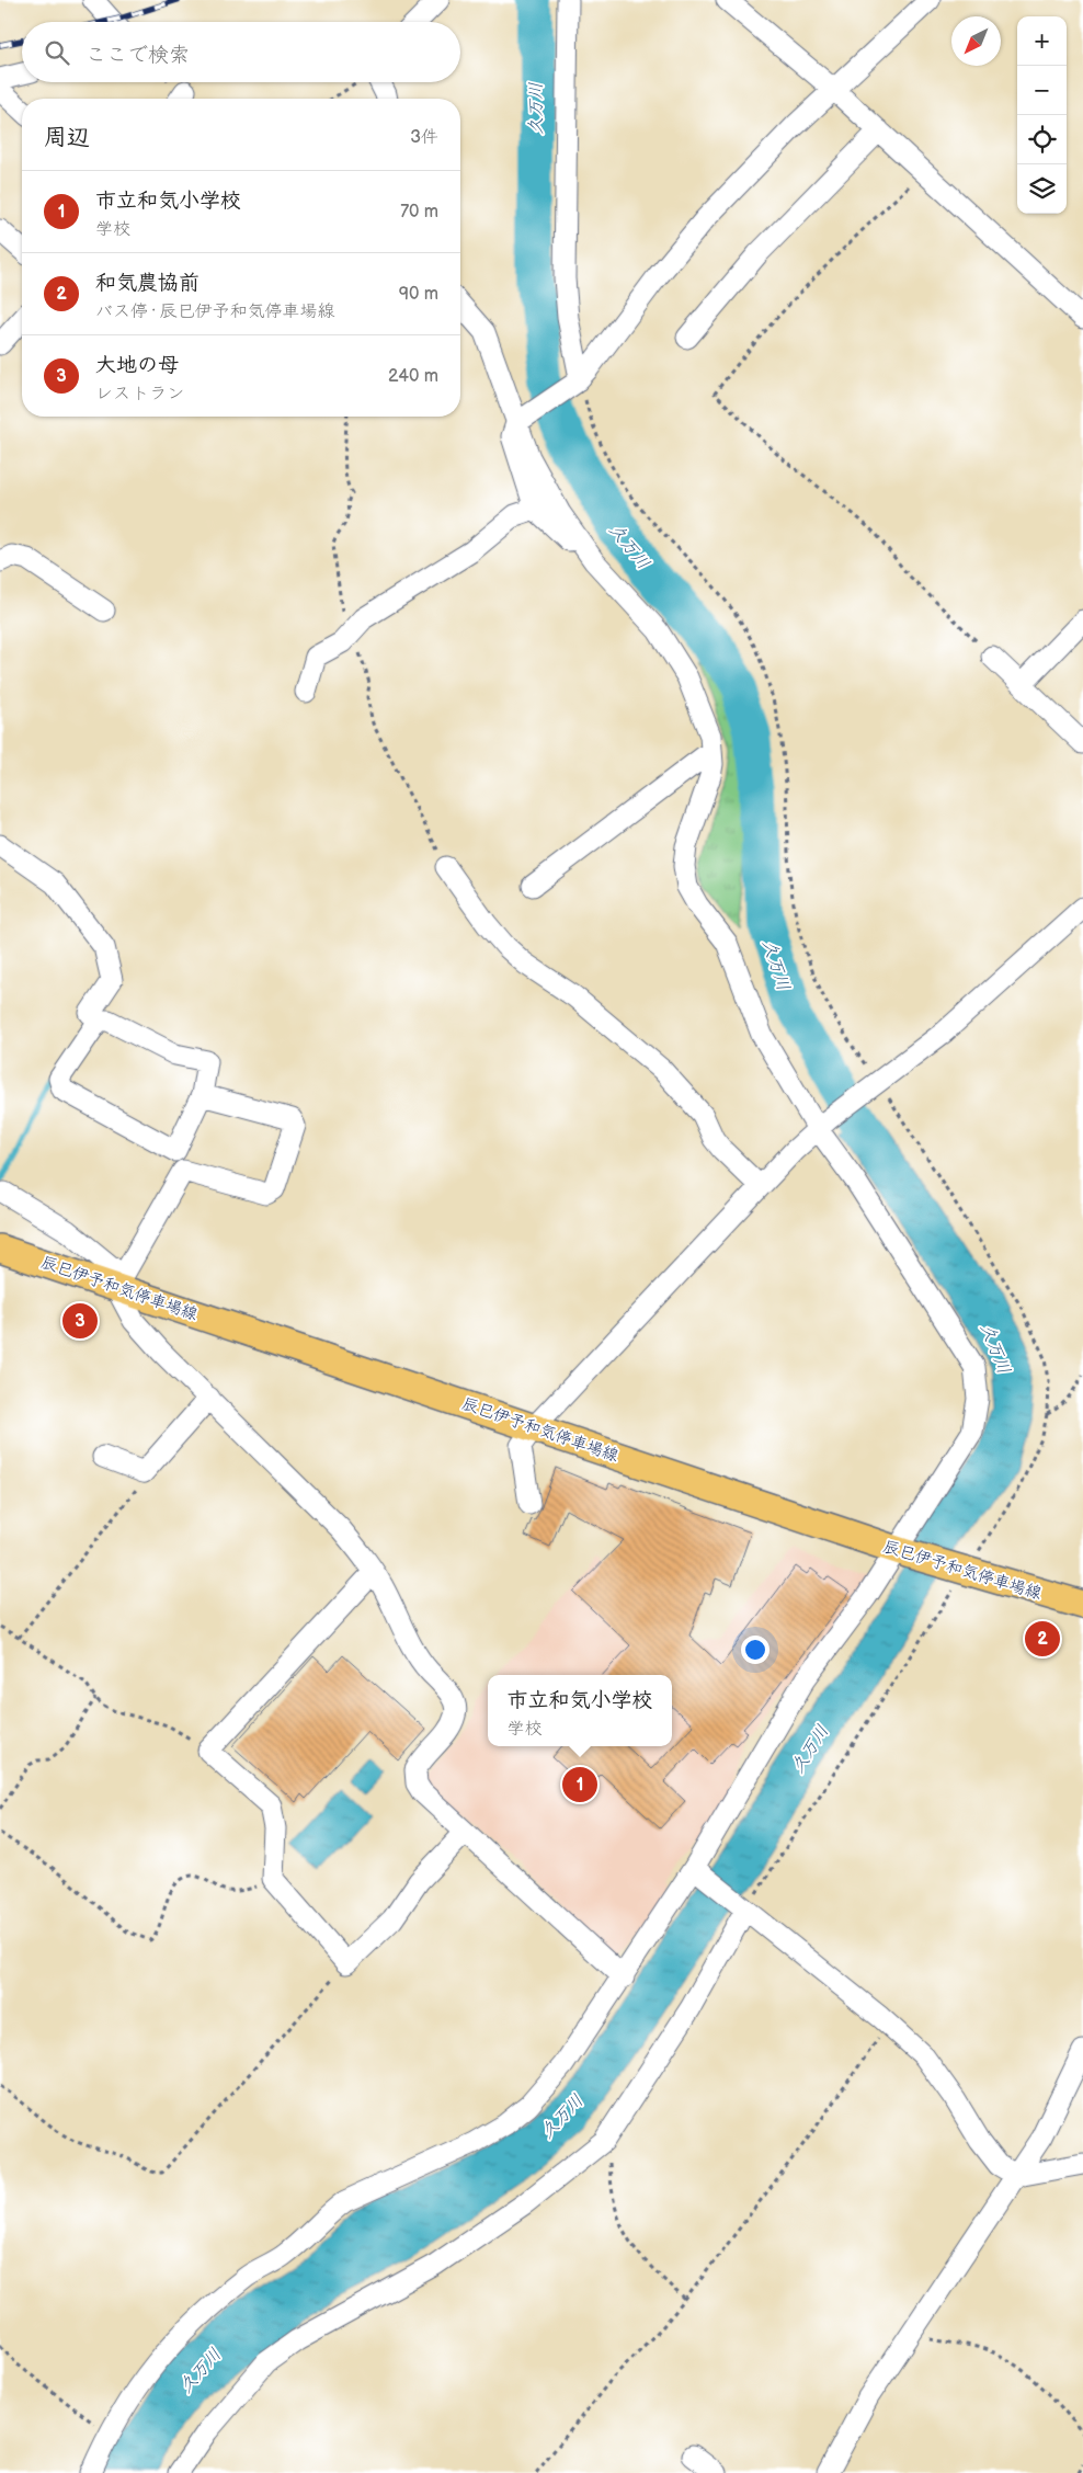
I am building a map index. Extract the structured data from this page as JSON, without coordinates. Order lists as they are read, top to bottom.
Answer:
{
  "streets": {
    "main road": ["辰巳伊予和気停車場線"]
  },
  "water": ["久万川"],
  "north": "bottom left",
  "page": {
    "map_buttons": ["+", "−"],
    "search": "ここで検索",
    "heading": ["周辺", "3件"],
    "list": [
      {
        "mark": "1",
        "name": "市立和気小学校",
        "note": "学校",
        "value": "70 m"
      },
      {
        "mark": "2",
        "name": "和気農協前",
        "note": "バス停 · 辰巳伊予和気停車場線",
        "value": "90 m"
      },
      {
        "mark": "3",
        "name": "大地の母",
        "note": "レストラン",
        "value": "240 m"
      }
    ],
    "pins": ["3", "2", "1"],
    "popup": ["市立和気小学校", "学校"]
  }
}
